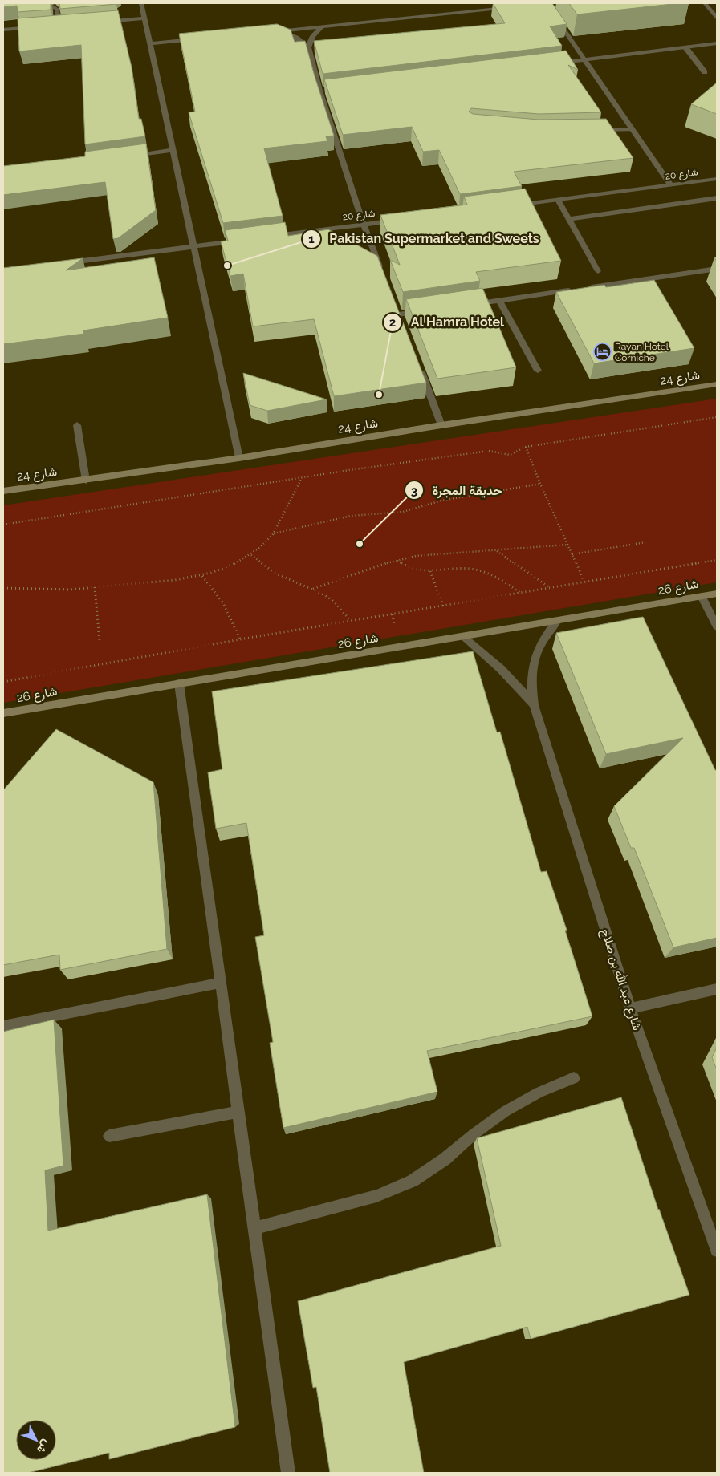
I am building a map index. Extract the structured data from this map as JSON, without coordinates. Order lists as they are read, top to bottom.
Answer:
{
  "streets": {
    "street": [
      "شارع 20",
      "شارع 24",
      "شارع 26",
      "شارع عبد الله بن صلاح"
    ]
  },
  "crossings": [
    ["شارع 26", "شارع عبد الله بن صلاح"]
  ],
  "places": {
    "other": ["Pakistan Supermarket and Sweets", "Al Hamra Hotel", "حديقة المجرة"],
    "hotel": ["Rayan Hotel Corniche"]
  },
  "north": "bottom right"
}
